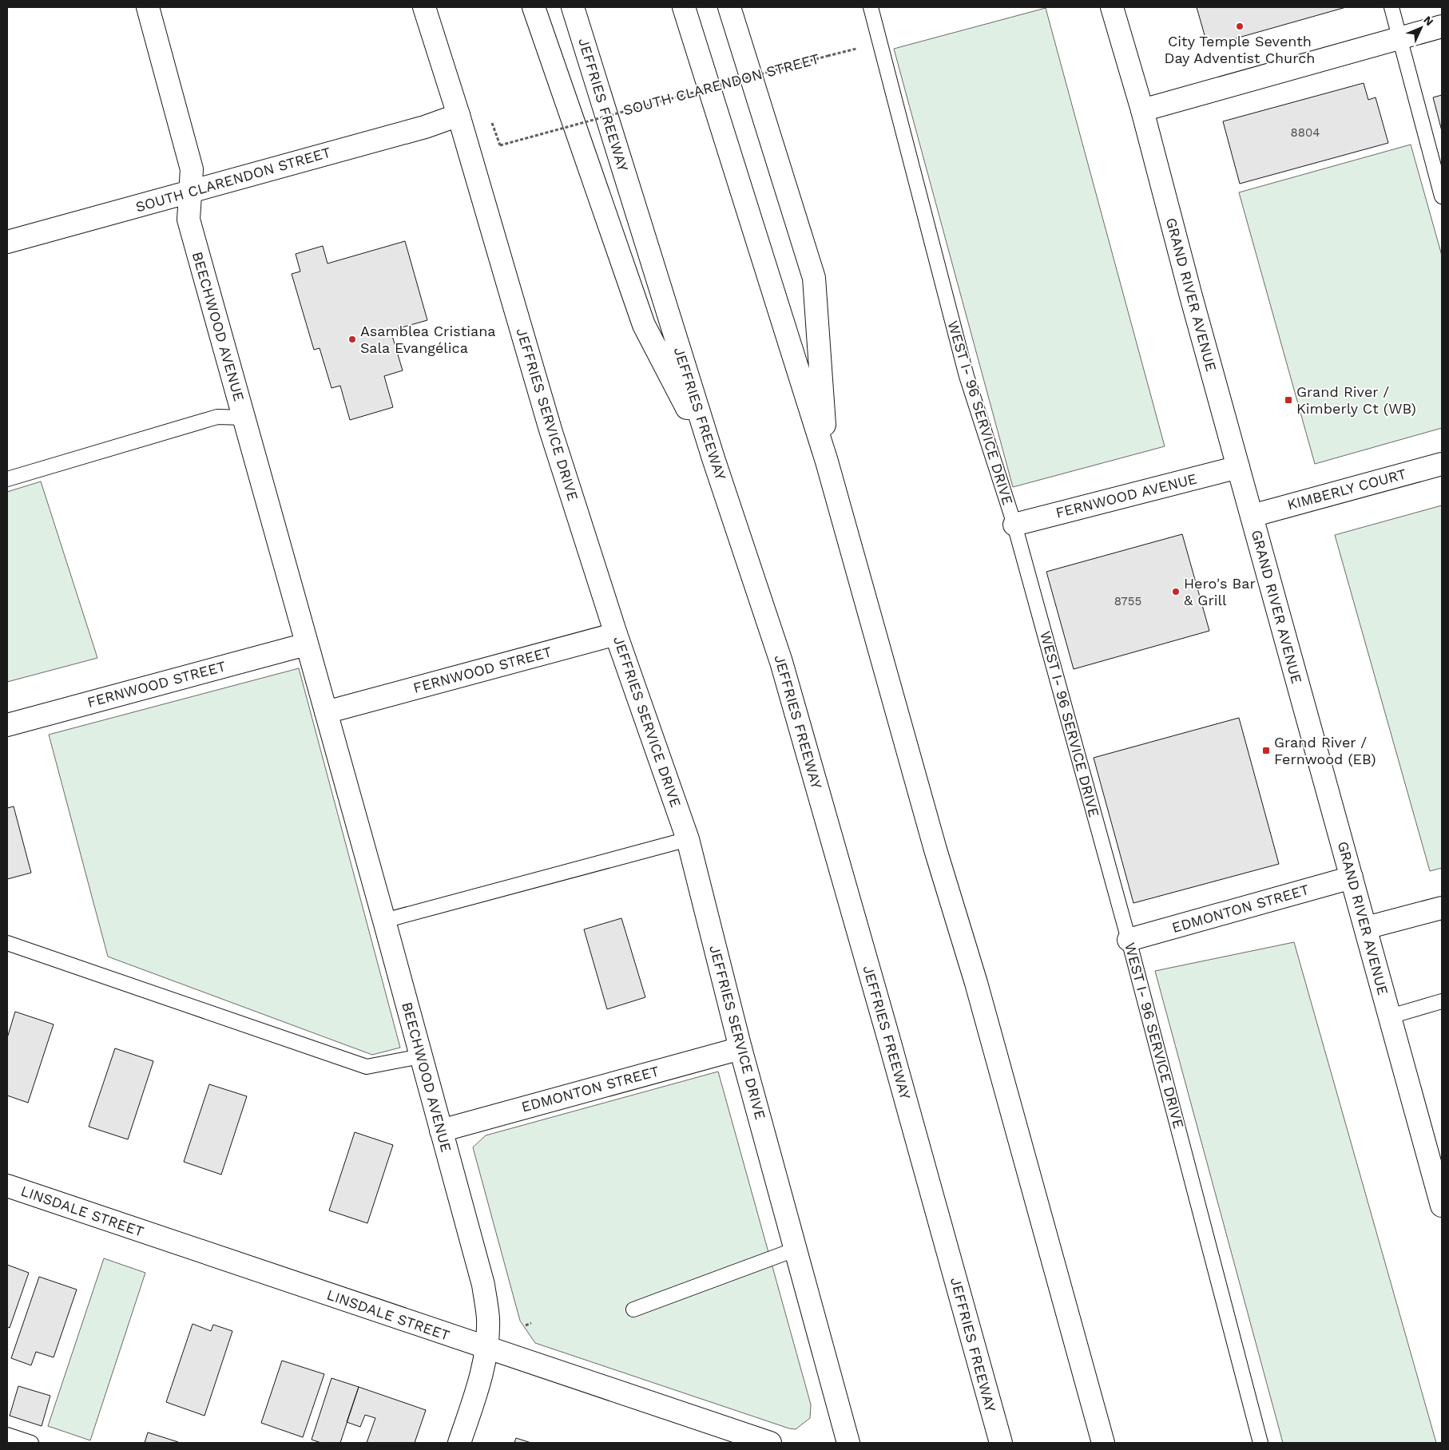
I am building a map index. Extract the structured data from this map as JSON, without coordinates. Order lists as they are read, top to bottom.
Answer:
{
  "streets": {
    "main road": [
      "SOUTH CLARENDON STREET",
      "JEFFRIES FREEWAY",
      "GRAND RIVER AVENUE",
      "BEECHWOOD AVENUE",
      "JEFFRIES SERVICE DRIVE",
      "KIMBERLY COURT",
      "FERNWOOD AVENUE",
      "FERNWOOD STREET",
      "EDMONTON STREET",
      "LINSDALE STREET"
    ],
    "lane": ["WEST I- 96 SERVICE DRIVE"]
  },
  "crossings": [
    ["SOUTH CLARENDON STREET", "BEECHWOOD AVENUE"],
    ["SOUTH CLARENDON STREET", "JEFFRIES SERVICE DRIVE"],
    ["GRAND RIVER AVENUE", "KIMBERLY COURT"],
    ["GRAND RIVER AVENUE", "FERNWOOD AVENUE"],
    ["GRAND RIVER AVENUE", "EDMONTON STREET"],
    ["BEECHWOOD AVENUE", "FERNWOOD STREET"],
    ["BEECHWOOD AVENUE", "EDMONTON STREET"],
    ["BEECHWOOD AVENUE", "LINSDALE STREET"],
    ["WEST I- 96 SERVICE DRIVE", "FERNWOOD AVENUE"],
    ["WEST I- 96 SERVICE DRIVE", "EDMONTON STREET"],
    ["JEFFRIES SERVICE DRIVE", "FERNWOOD STREET"],
    ["JEFFRIES SERVICE DRIVE", "EDMONTON STREET"]
  ],
  "places": {
    "other": ["City Temple Seventh Day Adventist Church", "Asamblea Cristiana Sala Evangélica", "Hero's Bar & Grill"],
    "transit": ["Grand River / Kimberly Ct (WB)", "Grand River / Fernwood (EB)"]
  },
  "house_numbers": ["8804", "8755"],
  "north": "top right"
}
